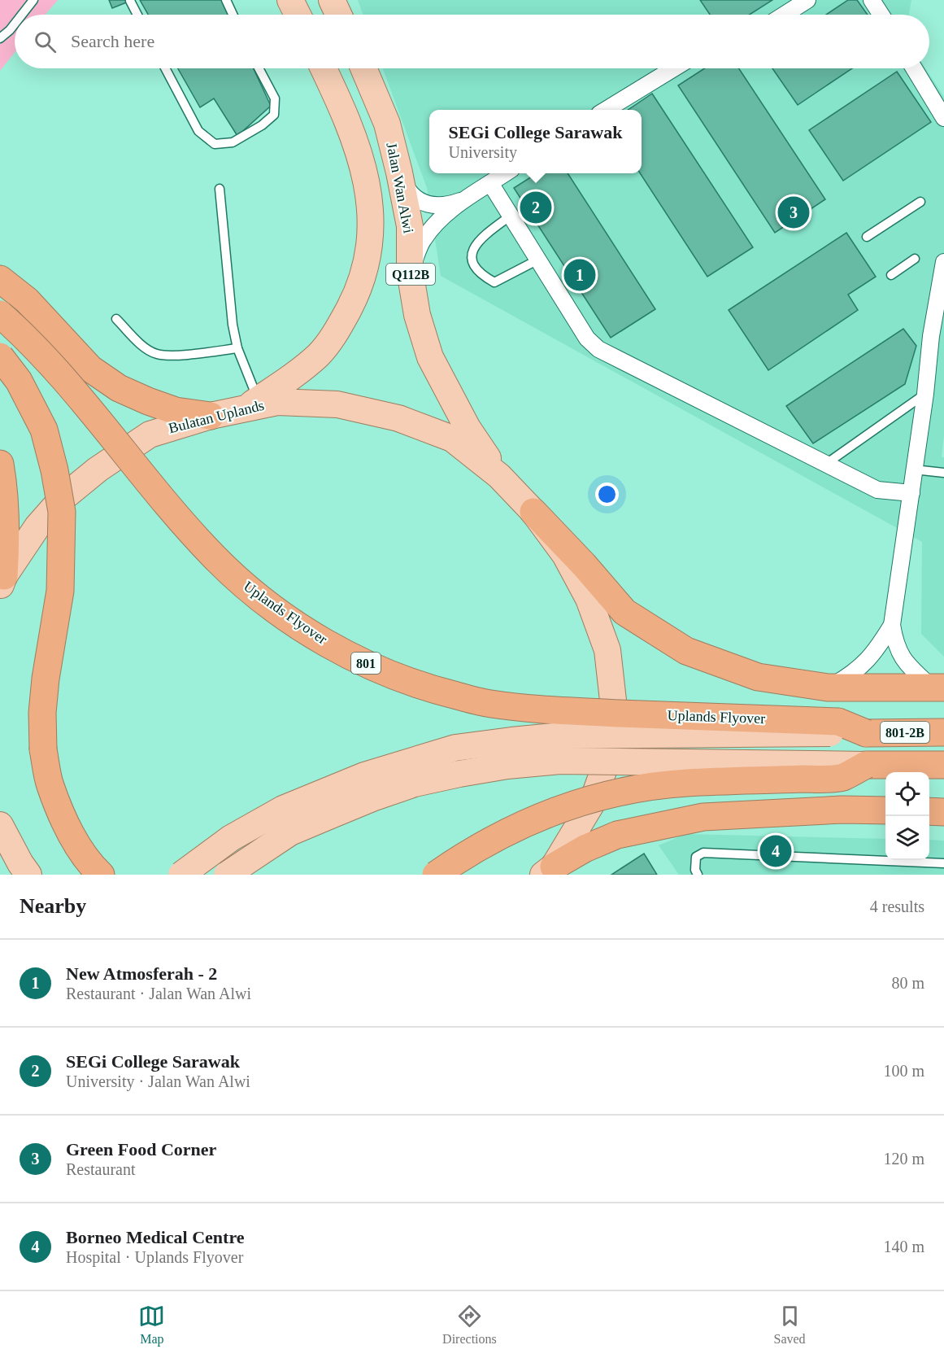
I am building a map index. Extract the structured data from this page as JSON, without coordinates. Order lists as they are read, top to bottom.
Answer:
{
  "streets": {
    "highway": ["Uplands Flyover", "801", "801-2B"],
    "main road": ["Jalan Wan Alwi", "Q112B", "Bulatan Uplands"]
  },
  "crossings": [
    ["Jalan Wan Alwi", "Bulatan Uplands"],
    ["Uplands Flyover", "801-2B"]
  ],
  "page": {
    "search": "Search here",
    "popup": ["SEGi College Sarawak", "University"],
    "pins": [
      "2",
      "3",
      "1",
      "4"
    ],
    "heading": ["Nearby", "4 results"],
    "list": [
      {
        "mark": "1",
        "name": "New Atmosferah - 2",
        "note": "Restaurant · Jalan Wan Alwi",
        "value": "80 m"
      },
      {
        "mark": "2",
        "name": "SEGi College Sarawak",
        "note": "University · Jalan Wan Alwi",
        "value": "100 m"
      },
      {
        "mark": "3",
        "name": "Green Food Corner",
        "note": "Restaurant",
        "value": "120 m"
      },
      {
        "mark": "4",
        "name": "Borneo Medical Centre",
        "note": "Hospital · Uplands Flyover",
        "value": "140 m"
      }
    ],
    "nav": ["Map", "Directions", "Saved"]
  }
}
